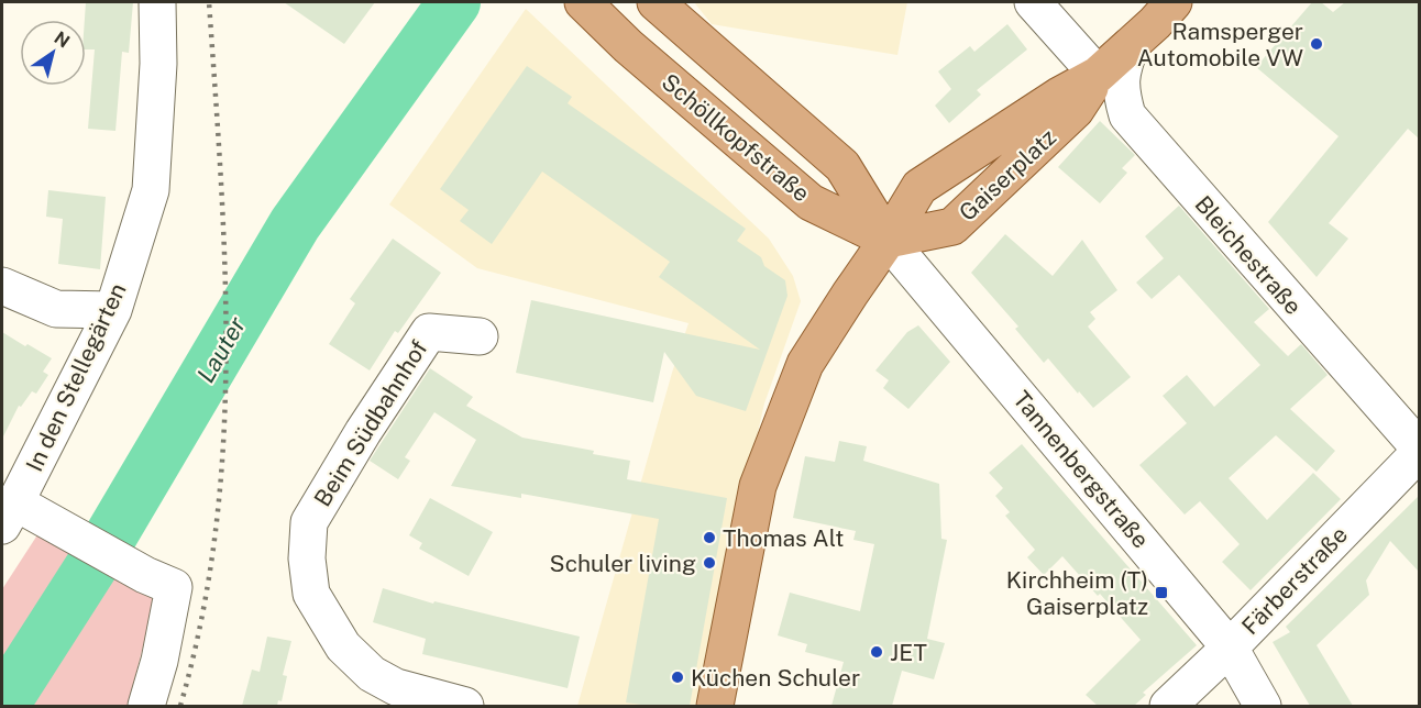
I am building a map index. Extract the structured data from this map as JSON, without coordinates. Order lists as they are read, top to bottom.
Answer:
{
  "streets": {
    "main road": ["Schöllkopfstraße", "Gaiserplatz"],
    "street": [
      "Bleichestraße",
      "In den Stellegärten",
      "Beim Südbahnhof",
      "Tannenbergstraße",
      "Färberstraße"
    ]
  },
  "crossings": [
    ["Schöllkopfstraße", "Gaiserplatz"],
    ["Schöllkopfstraße", "Tannenbergstraße"],
    ["Gaiserplatz", "Tannenbergstraße"],
    ["Bleichestraße", "Färberstraße"],
    ["Tannenbergstraße", "Färberstraße"]
  ],
  "water": ["Lauter"],
  "places": {
    "other": [
      "Ramsperger Automobile VW",
      "Thomas Alt",
      "Schuler living",
      "JET",
      "Küchen Schuler"
    ],
    "transit": ["Kirchheim (T) Gaiserplatz"]
  },
  "north": "top right"
}
